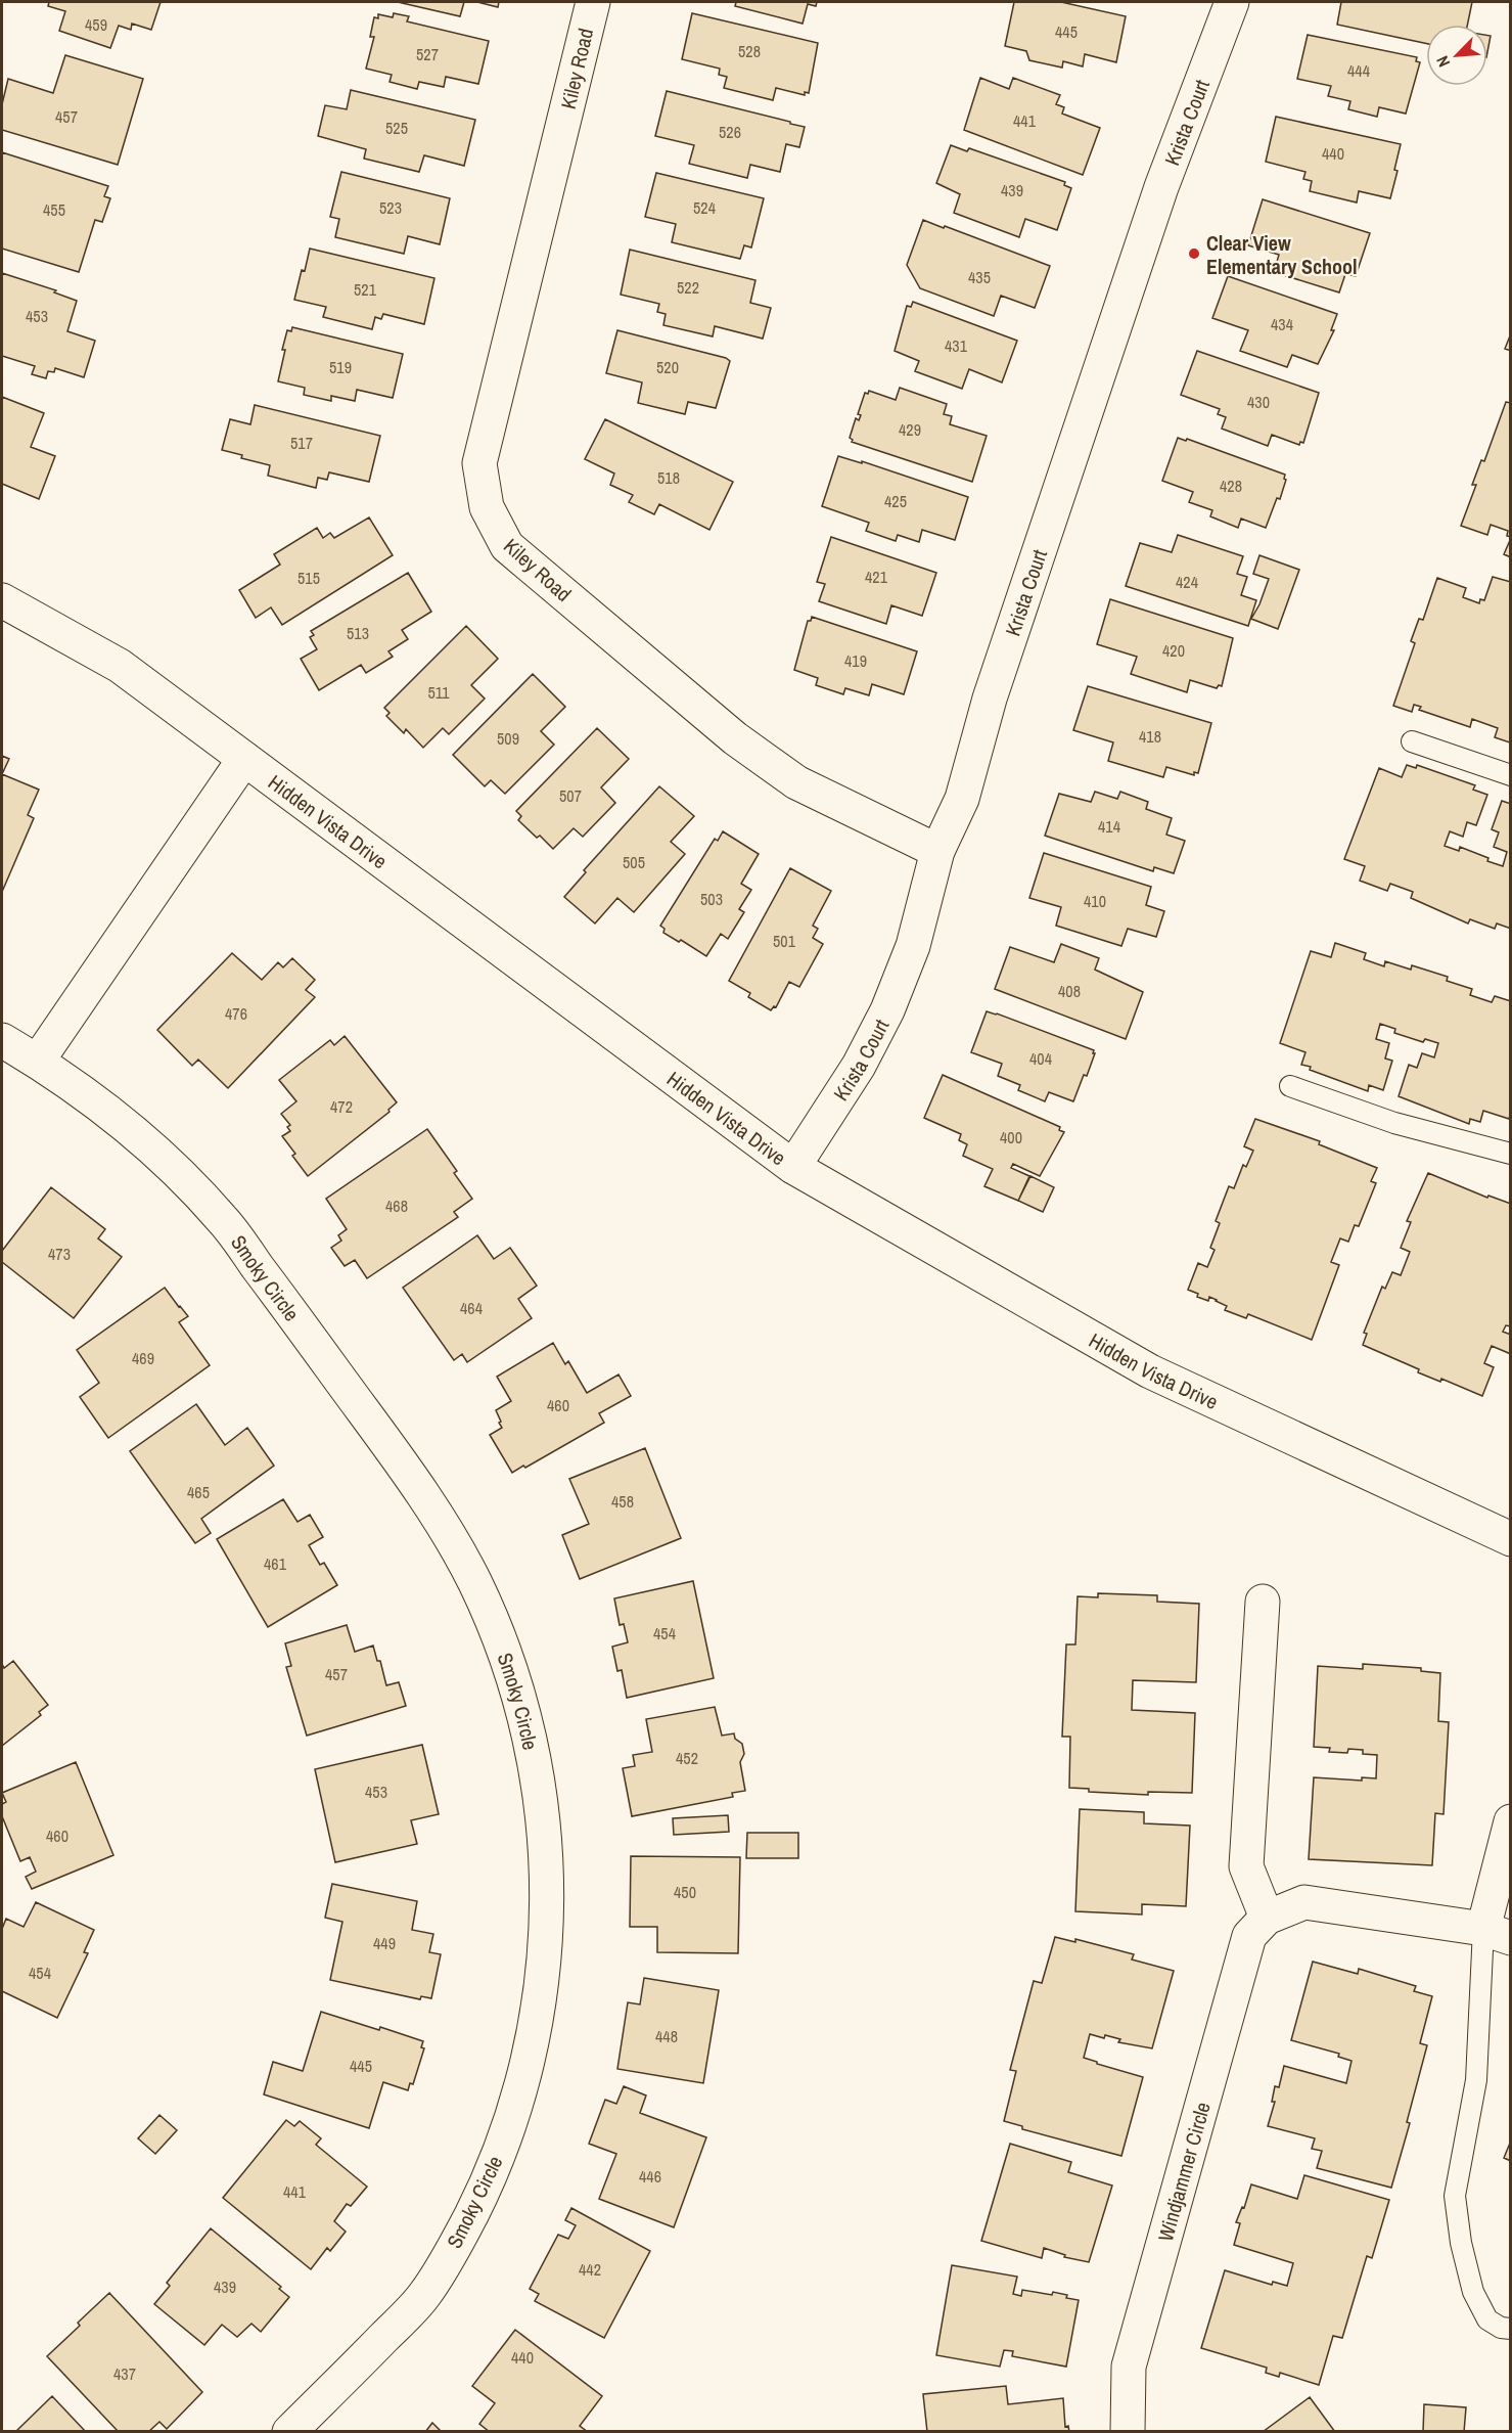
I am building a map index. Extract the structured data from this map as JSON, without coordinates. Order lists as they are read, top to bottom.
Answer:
{
  "streets": {
    "street": [
      "Kiley Road",
      "Krista Court",
      "Hidden Vista Drive",
      "Smoky Circle",
      "Windjammer Circle"
    ]
  },
  "crossings": [
    ["Kiley Road", "Krista Court"],
    ["Krista Court", "Hidden Vista Drive"]
  ],
  "places": ["Clear View Elementary School"],
  "house_numbers": [
    "459",
    "445",
    "528",
    "527",
    "444",
    "457",
    "441",
    "525",
    "526",
    "440",
    "439",
    "523",
    "524",
    "455",
    "435",
    "522",
    "521",
    "453",
    "434",
    "431",
    "519",
    "520",
    "430",
    "429",
    "517",
    "518",
    "428",
    "425",
    "421",
    "515",
    "424",
    "513",
    "420",
    "419",
    "511",
    "418",
    "509",
    "507",
    "414",
    "505",
    "503",
    "410",
    "501",
    "408",
    "476",
    "404",
    "472",
    "400",
    "468",
    "473",
    "464",
    "469",
    "460",
    "465",
    "458",
    "461",
    "454",
    "457",
    "452",
    "453",
    "460",
    "450",
    "449",
    "454",
    "448",
    "445",
    "446",
    "441",
    "442",
    "439",
    "440",
    "437"
  ],
  "north": "bottom left"
}
